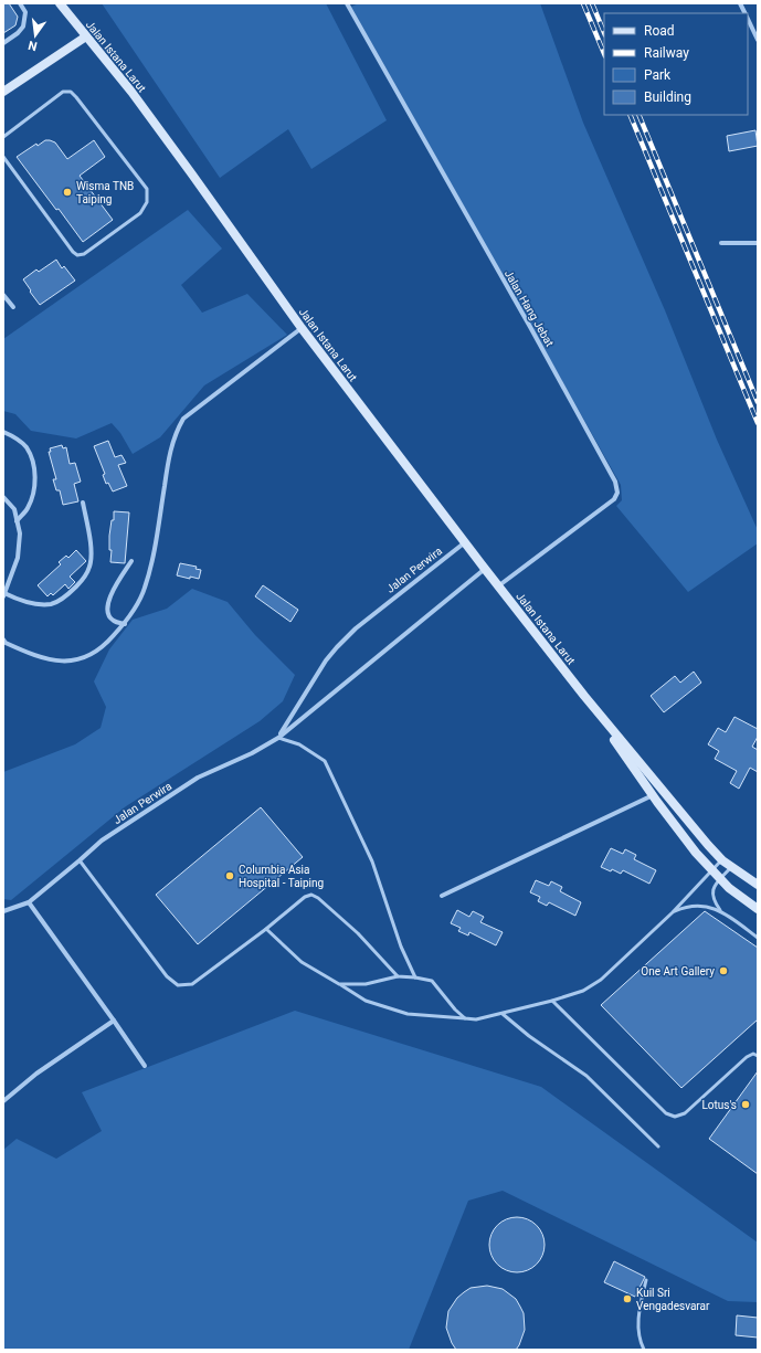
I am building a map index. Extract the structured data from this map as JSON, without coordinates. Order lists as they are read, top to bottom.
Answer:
{
  "streets": {
    "main road": ["Jalan Istana Larut"],
    "street": ["Jalan Hang Jebat", "Jalan Perwira"]
  },
  "crossings": [
    ["Jalan Istana Larut", "Jalan Hang Jebat"],
    ["Jalan Istana Larut", "Jalan Perwira"]
  ],
  "places": [
    "Wisma TNB Taiping",
    "Columbia Asia Hospital - Taiping",
    "One Art Gallery",
    "Lotus's",
    "Kuil Sri Vengadesvarar"
  ],
  "legend": [
    "Road",
    "Railway",
    "Park",
    "Building"
  ],
  "north": "bottom"
}
